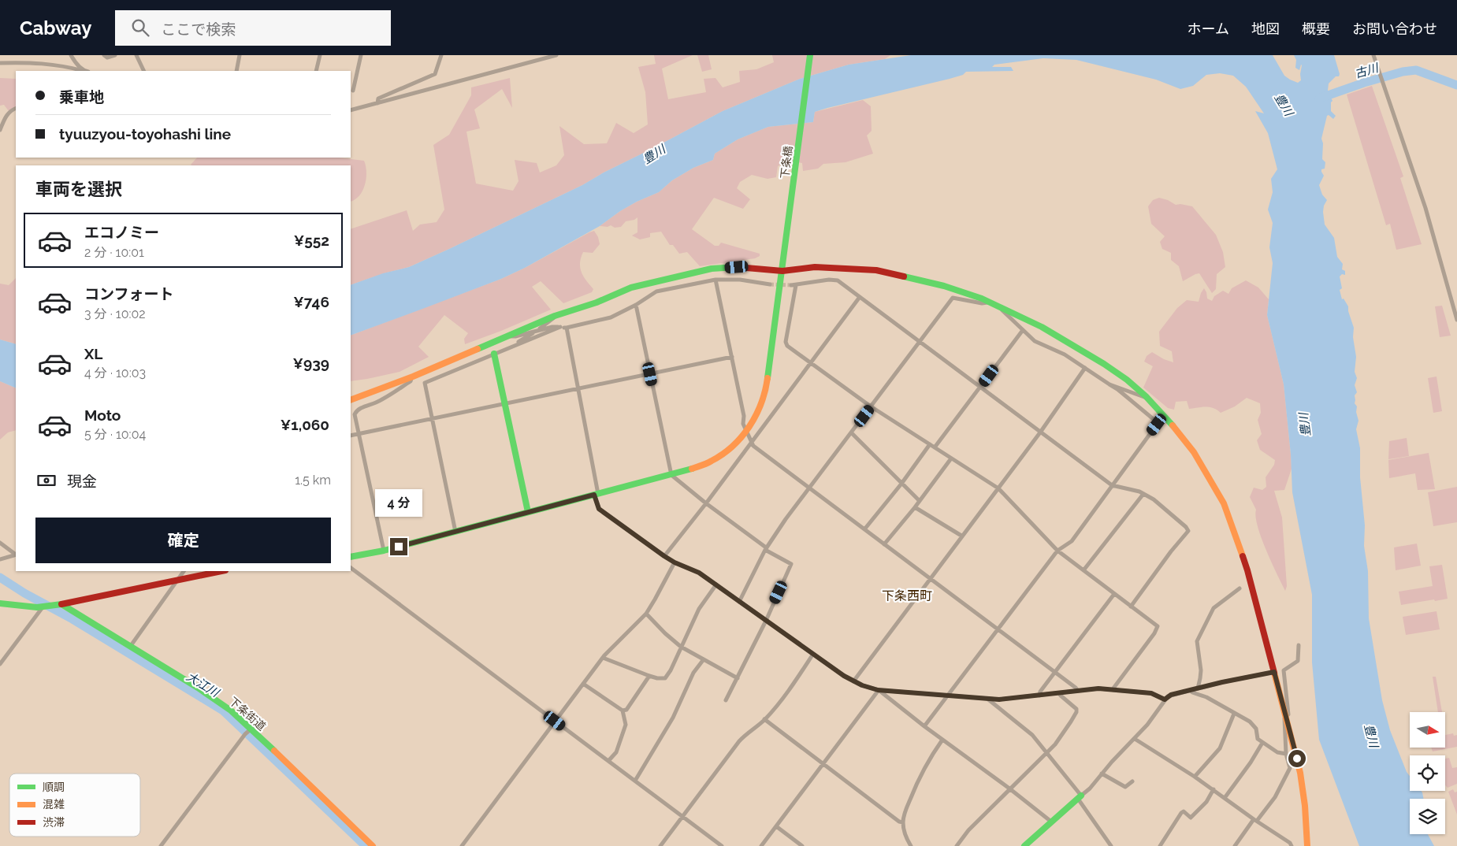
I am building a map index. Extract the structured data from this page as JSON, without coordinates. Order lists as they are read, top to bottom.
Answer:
{
  "streets": {
    "street": ["下条橋", "下条街道"]
  },
  "districts": ["下条西町"],
  "water": ["古川", "豊川", "大江川"],
  "legend": ["順調", "混雑", "渋滞"],
  "north": "right",
  "page": {
    "header": "Cabway",
    "search": "ここで検索",
    "nav": [
      "ホーム",
      "地図",
      "概要",
      "お問い合わせ"
    ],
    "banner": ["乗車地", "tyuuzyou-toyohashi line"],
    "heading": "車両を選択",
    "list": [
      {
        "name": "エコノミー",
        "note": "2 分 · 10:01",
        "value": "¥552"
      },
      {
        "name": "コンフォート",
        "note": "3 分 · 10:02",
        "value": "¥746"
      },
      {
        "name": "XL",
        "note": "4 分 · 10:03",
        "value": "¥939"
      },
      {
        "name": "Moto",
        "note": "5 分 · 10:04",
        "value": "¥1,060"
      }
    ],
    "pay": ["現金", "1.5 km"],
    "bubble": "4 分",
    "buttons": "確定"
  }
}
